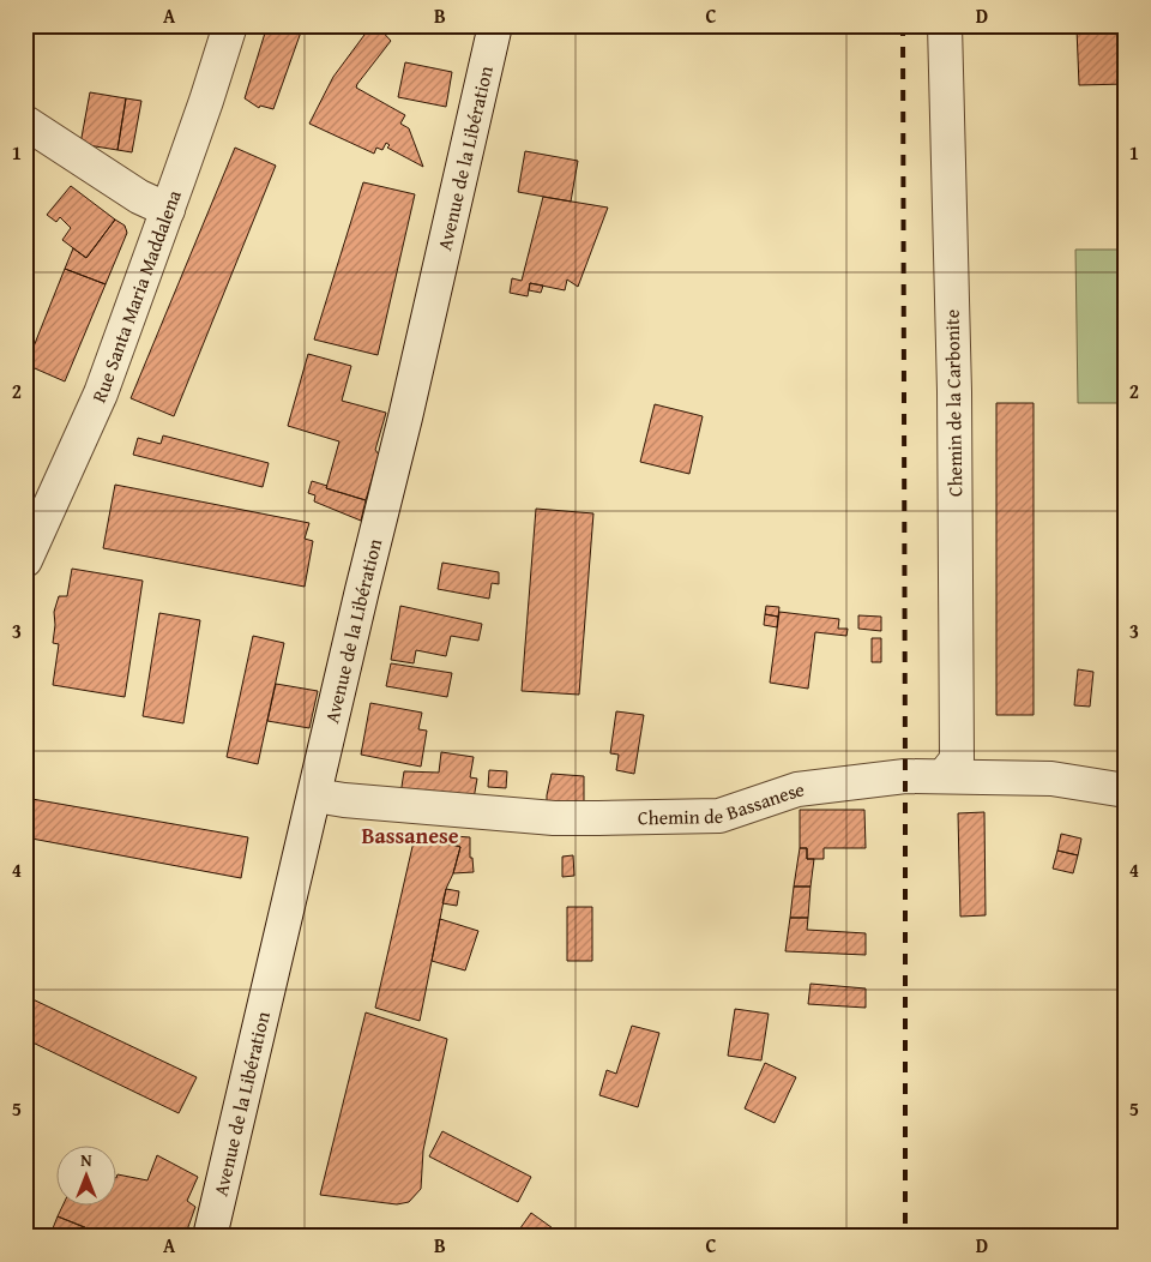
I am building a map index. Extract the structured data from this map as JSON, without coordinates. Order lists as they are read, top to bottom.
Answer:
{
  "streets": {
    "street": [
      "Avenue de la Libération",
      "Rue Santa Maria Maddalena",
      "Chemin de la Carbonite",
      "Chemin de Bassanese"
    ]
  },
  "crossings": [
    ["Avenue de la Libération", "Chemin de Bassanese"],
    ["Chemin de la Carbonite", "Chemin de Bassanese"]
  ],
  "districts": ["Bassanese"],
  "north": "top",
  "grid": {
    "columns": [
      "A",
      "B",
      "C",
      "D"
    ],
    "rows": [
      "1",
      "2",
      "3",
      "4",
      "5"
    ]
  }
}
